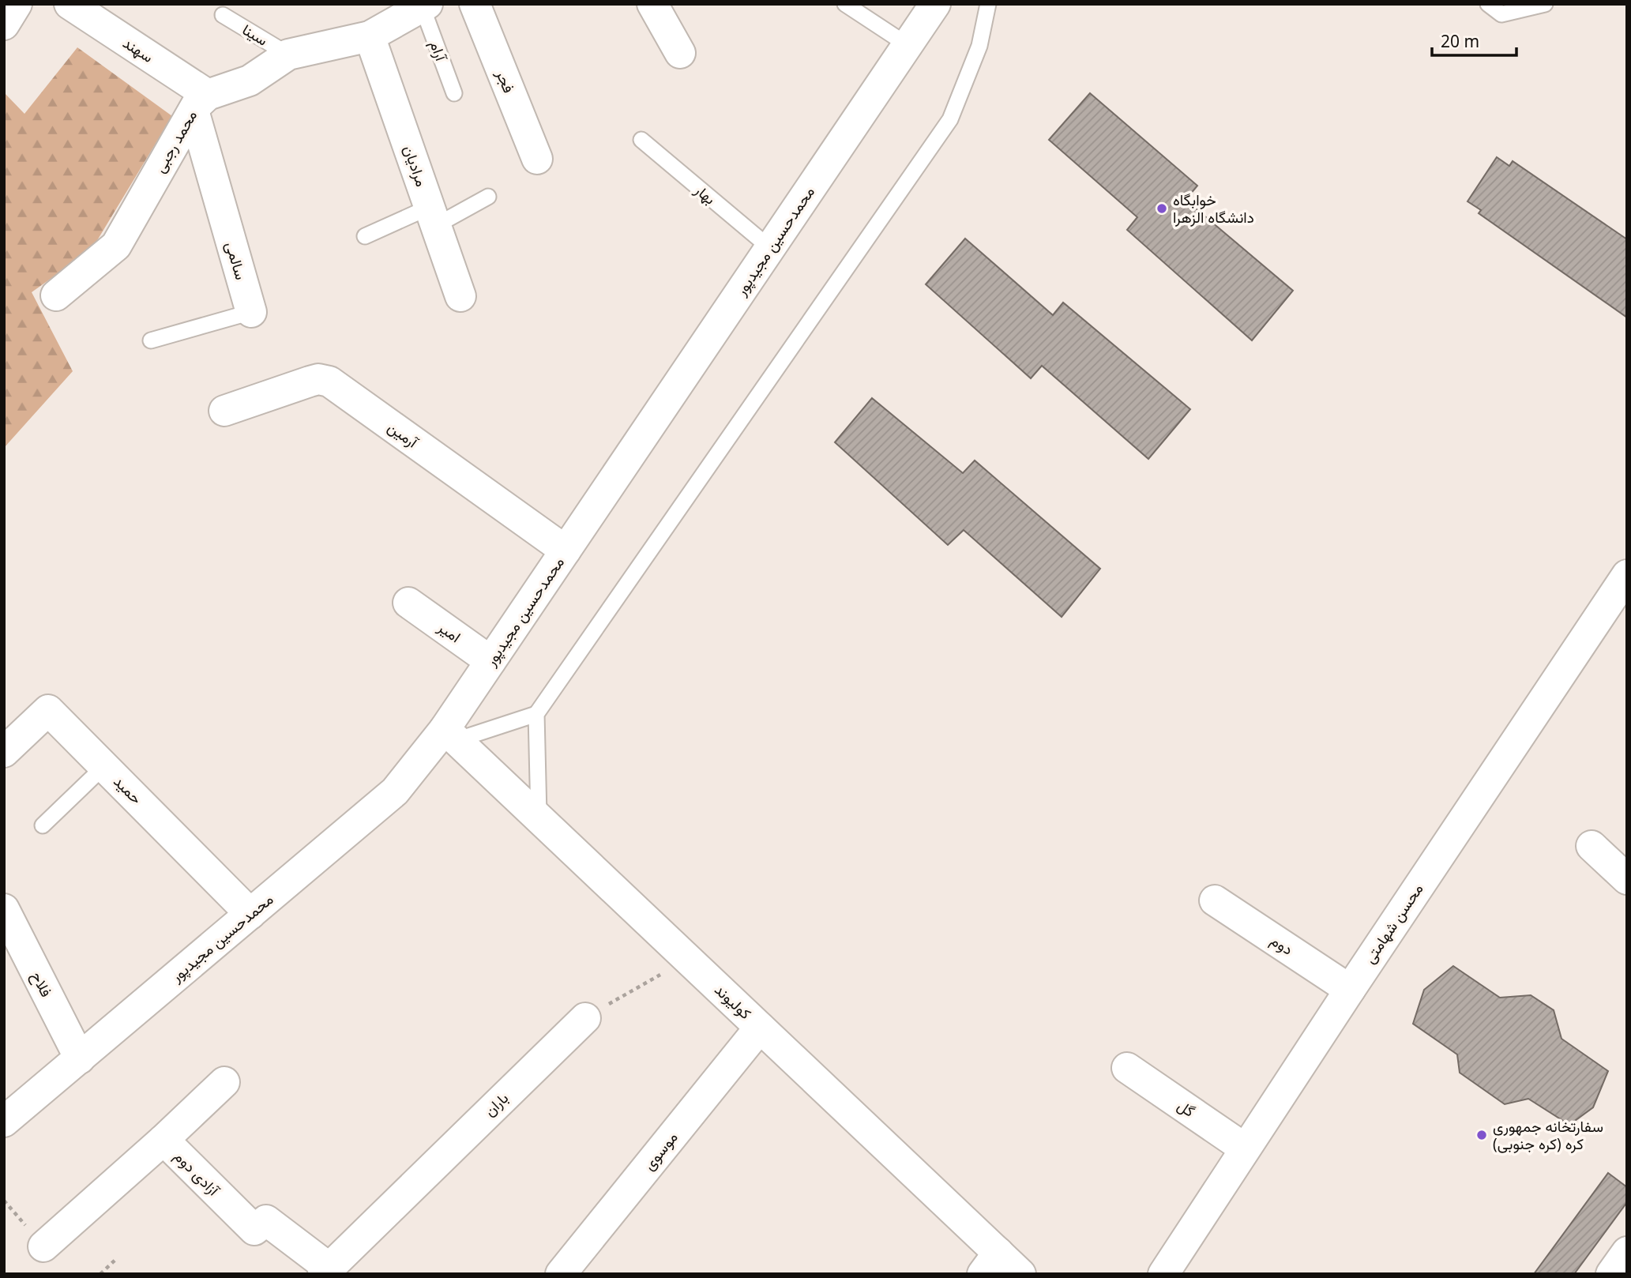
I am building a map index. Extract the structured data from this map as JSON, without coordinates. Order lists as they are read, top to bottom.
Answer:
{
  "streets": {
    "street": [
      "سهند",
      "فجر",
      "محمد رجبی",
      "مرادیان",
      "محمدحسین مجیدپور",
      "سالمی",
      "آرمین",
      "امیر",
      "حمید",
      "محسن شهامتی",
      "دوم",
      "فلاح",
      "کولیوند",
      "باران",
      "گل",
      "موسوی",
      "آزادی دوم"
    ],
    "lane": ["سینا", "آرام", "بهار"]
  },
  "crossings": [
    ["سینا", "محمد رجبی"],
    ["سهند", "محمد رجبی"],
    ["سهند", "سالمی"],
    ["آرام", "محمد رجبی"],
    ["محمد رجبی", "مرادیان"],
    ["محمد رجبی", "سالمی"],
    ["بهار", "محمدحسین مجیدپور"],
    ["محمدحسین مجیدپور", "آرمین"],
    ["محمدحسین مجیدپور", "امیر"],
    ["محمدحسین مجیدپور", "حمید"],
    ["محمدحسین مجیدپور", "فلاح"],
    ["محمدحسین مجیدپور", "کولیوند"],
    ["محسن شهامتی", "دوم"],
    ["محسن شهامتی", "گل"],
    ["کولیوند", "موسوی"],
    ["باران", "آزادی دوم"]
  ],
  "places": ["خوابگاه دانشگاه الزهرا", "سفارتخانه جمهوری کره (کره جنوبی)"],
  "scale_bar": "20 m"
}
